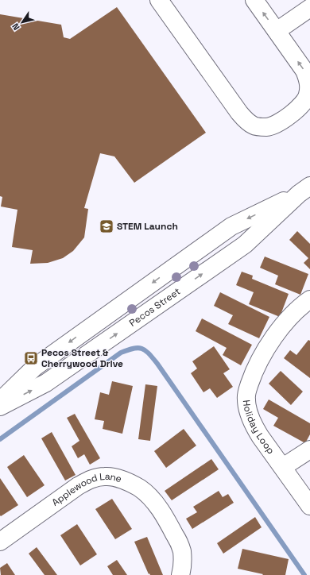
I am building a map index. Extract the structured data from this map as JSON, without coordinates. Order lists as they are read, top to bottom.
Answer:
{
  "streets": {
    "street": ["Pecos Street", "Holiday Loop", "Applewood Lane"]
  },
  "places": {
    "school or university": ["STEM Launch"],
    "bus stop": ["Pecos Street & Cherrywood Drive"]
  },
  "north": "bottom left"
}
